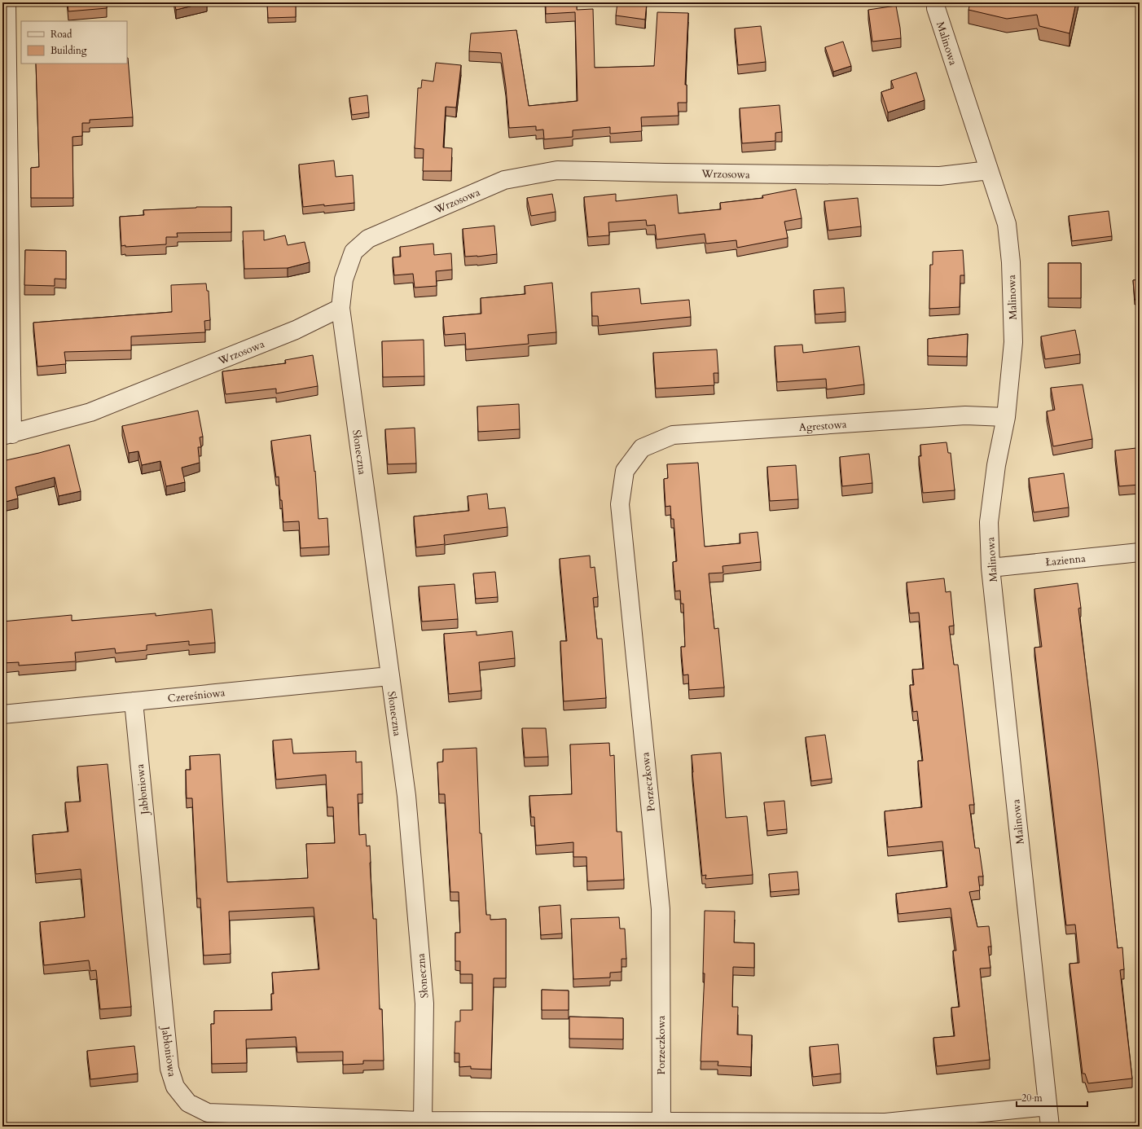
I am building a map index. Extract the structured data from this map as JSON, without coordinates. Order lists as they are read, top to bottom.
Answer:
{
  "streets": {
    "street": [
      "Malinowa",
      "Wrzosowa",
      "Agrestowa",
      "Słoneczna",
      "Łazienna",
      "Czereśniowa",
      "Porzeczkowa",
      "Jabłoniowa"
    ]
  },
  "crossings": [
    ["Malinowa", "Wrzosowa"],
    ["Malinowa", "Agrestowa"],
    ["Malinowa", "Łazienna"],
    ["Malinowa", "Jabłoniowa"],
    ["Wrzosowa", "Słoneczna"],
    ["Agrestowa", "Porzeczkowa"],
    ["Słoneczna", "Czereśniowa"],
    ["Słoneczna", "Jabłoniowa"],
    ["Czereśniowa", "Jabłoniowa"],
    ["Porzeczkowa", "Jabłoniowa"]
  ],
  "legend": ["Road", "Building"],
  "scale_bar": "20 m"
}
